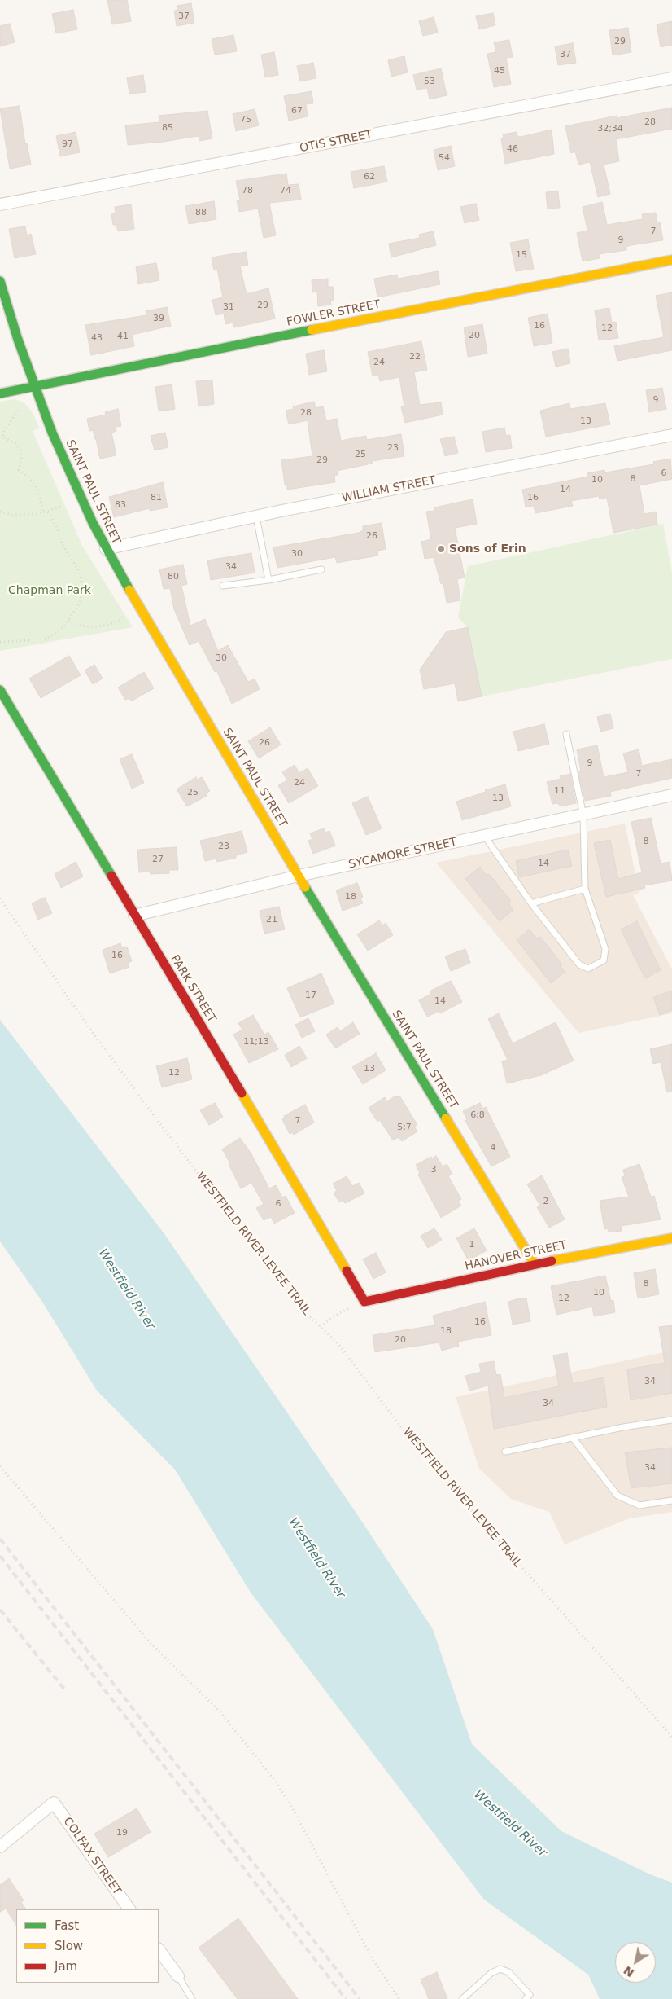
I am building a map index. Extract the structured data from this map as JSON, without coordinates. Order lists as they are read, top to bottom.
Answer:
{
  "streets": {
    "street": [
      "OTIS STREET",
      "FOWLER STREET",
      "WILLIAM STREET",
      "SAINT PAUL STREET",
      "SYCAMORE STREET",
      "PARK STREET",
      "HANOVER STREET",
      "COLFAX STREET"
    ],
    "path": ["WESTFIELD RIVER LEVEE TRAIL"]
  },
  "crossings": [
    ["FOWLER STREET", "SAINT PAUL STREET"],
    ["WILLIAM STREET", "SAINT PAUL STREET"],
    ["SAINT PAUL STREET", "SYCAMORE STREET"],
    ["SAINT PAUL STREET", "HANOVER STREET"],
    ["SYCAMORE STREET", "PARK STREET"],
    ["PARK STREET", "HANOVER STREET"]
  ],
  "water": ["Westfield River"],
  "parks": ["Chapman Park"],
  "places": ["Sons of Erin"],
  "house_numbers": [
    "37",
    "29",
    "37",
    "45",
    "53",
    "67",
    "75",
    "28",
    "85",
    "32;34",
    "97",
    "46",
    "54",
    "62",
    "78",
    "74",
    "88",
    "7",
    "9",
    "15",
    "29",
    "31",
    "39",
    "16",
    "12",
    "20",
    "41",
    "43",
    "22",
    "24",
    "9",
    "28",
    "13",
    "23",
    "25",
    "29",
    "6",
    "8",
    "10",
    "14",
    "81",
    "16",
    "83",
    "26",
    "30",
    "34",
    "80",
    "30",
    "26",
    "9",
    "7",
    "24",
    "11",
    "25",
    "13",
    "8",
    "23",
    "27",
    "14",
    "18",
    "21",
    "16",
    "17",
    "14",
    "11;13",
    "13",
    "12",
    "6;8",
    "7",
    "5;7",
    "4",
    "3",
    "2",
    "6",
    "1",
    "8",
    "10",
    "12",
    "16",
    "18",
    "20",
    "34",
    "34",
    "34",
    "19"
  ],
  "legend": ["Fast", "Slow", "Jam"],
  "north": "bottom left"
}
